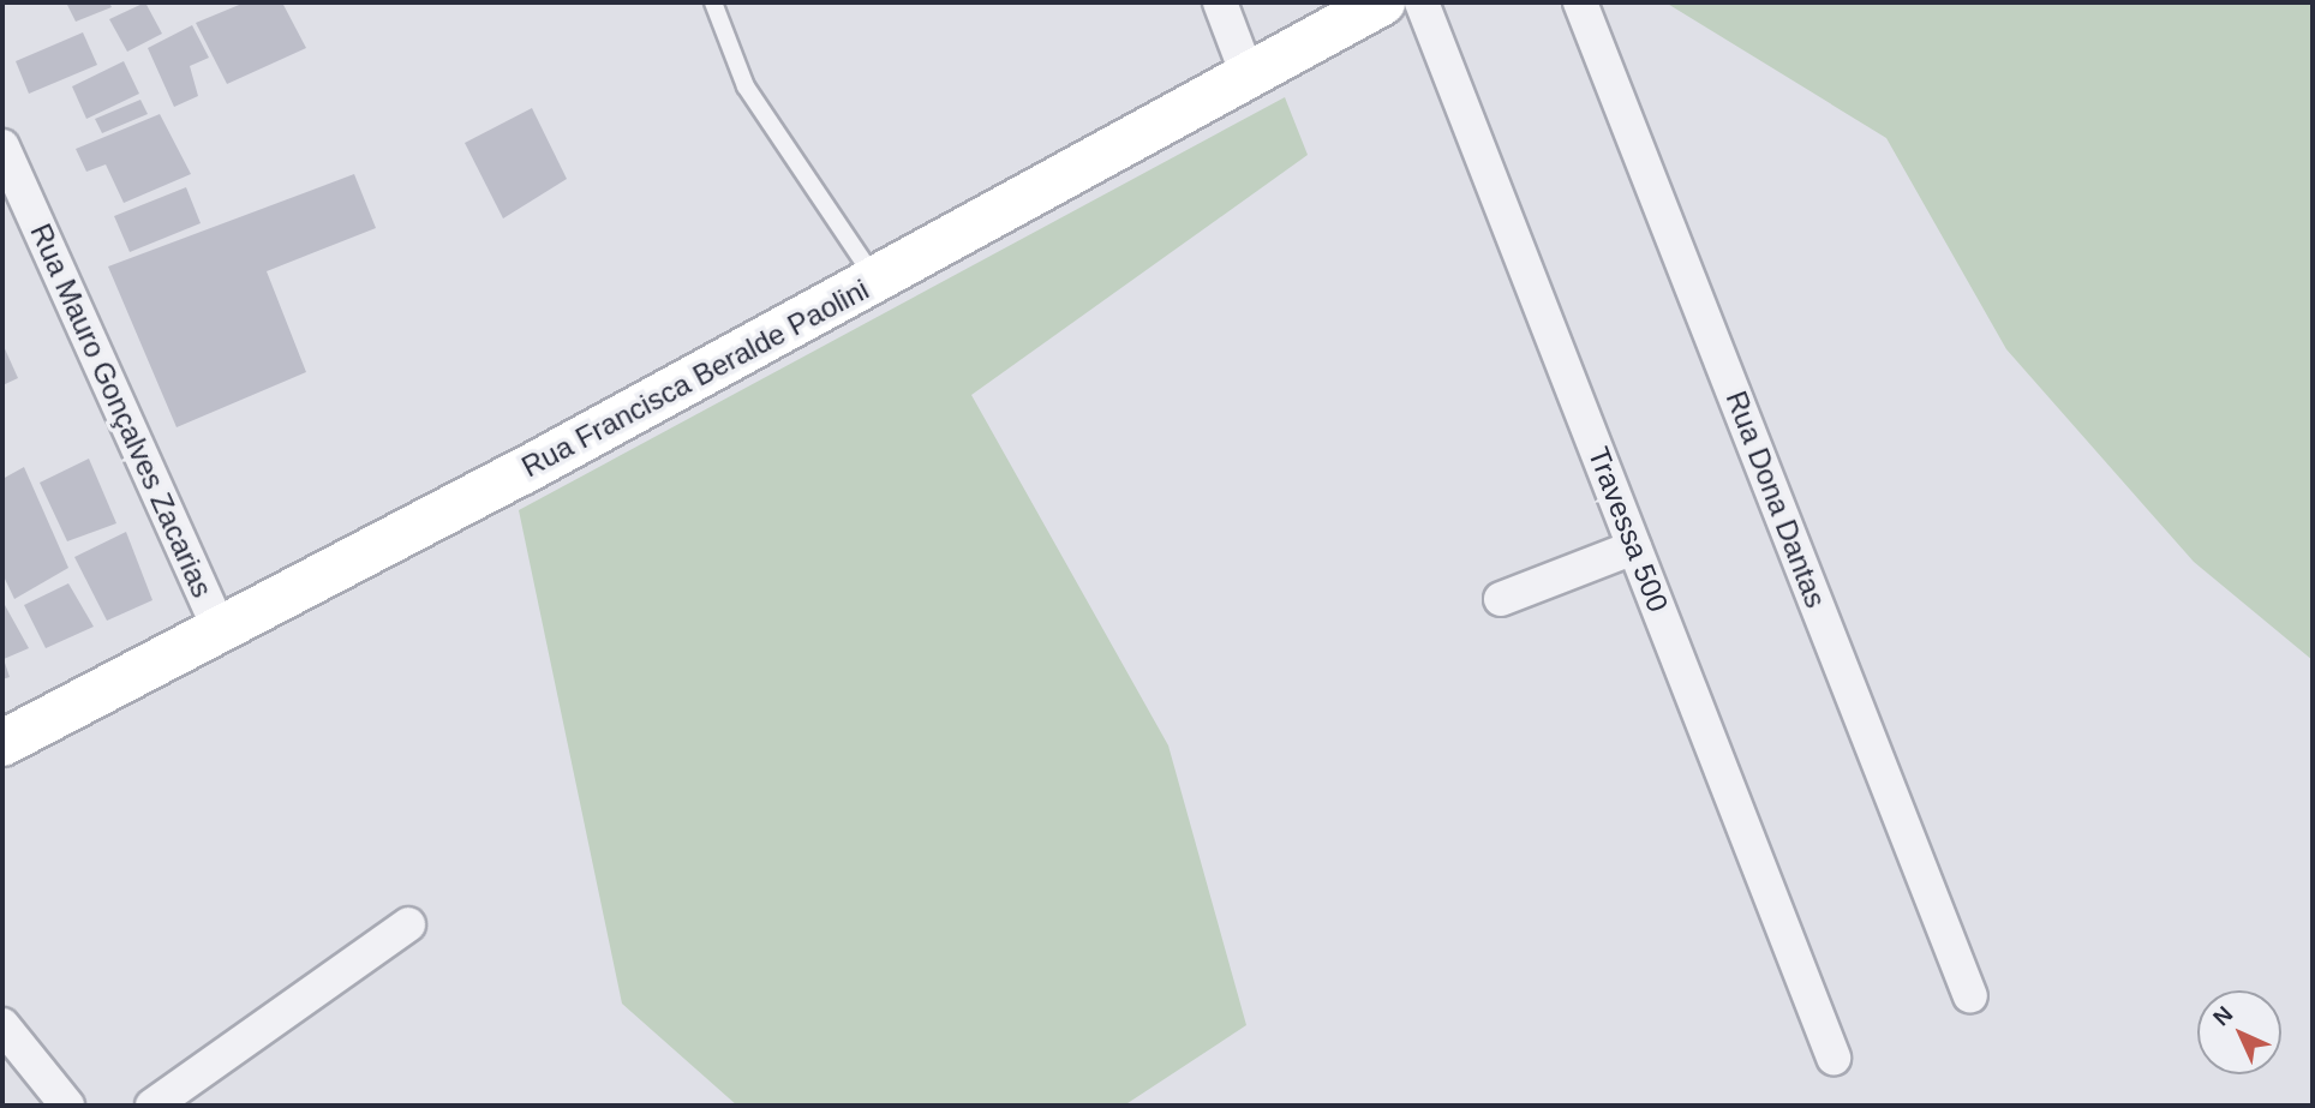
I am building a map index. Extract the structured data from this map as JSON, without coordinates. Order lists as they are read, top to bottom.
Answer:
{
  "streets": {
    "main road": ["Rua Francisca Beralde Paolini"],
    "street": ["Rua Mauro Gonçalves Zacarias", "Rua Dona Dantas", "Travessa 500"]
  },
  "crossings": [
    ["Rua Francisca Beralde Paolini", "Rua Mauro Gonçalves Zacarias"]
  ],
  "north": "top left"
}
